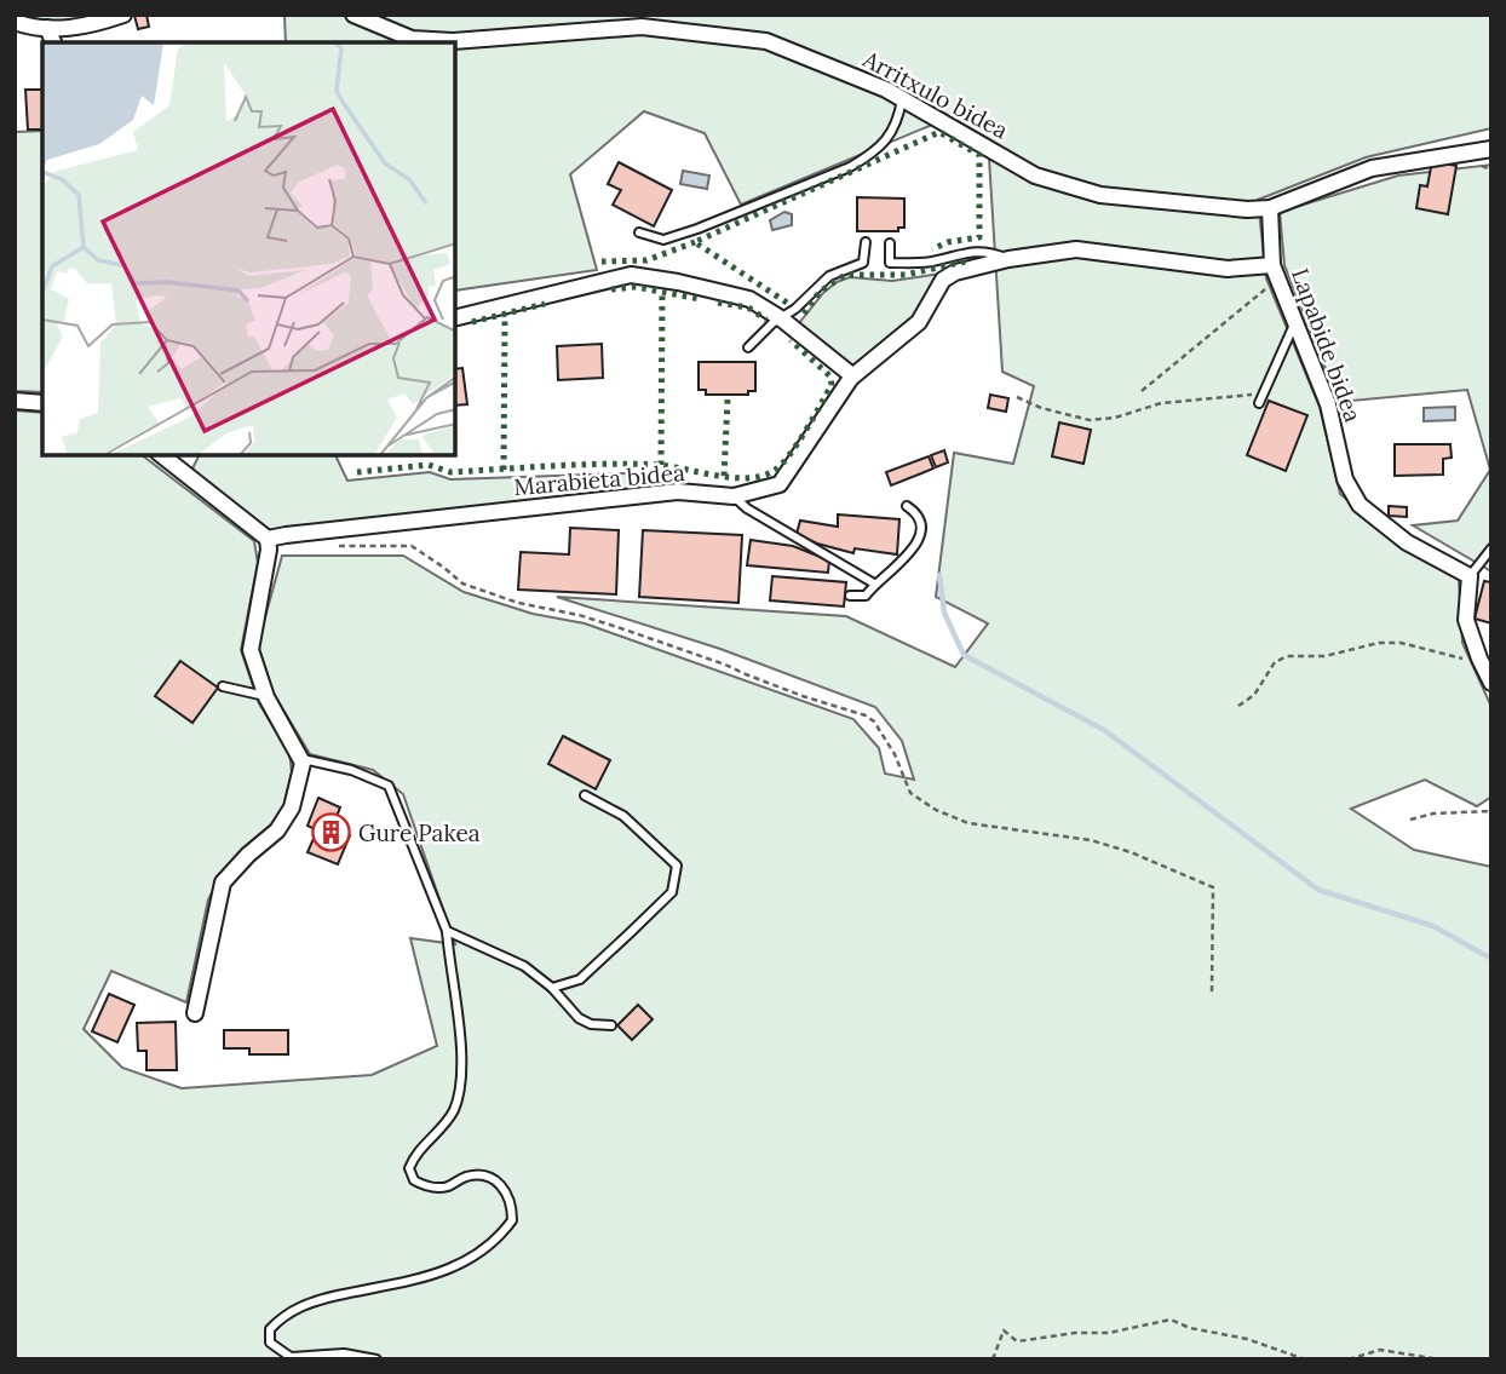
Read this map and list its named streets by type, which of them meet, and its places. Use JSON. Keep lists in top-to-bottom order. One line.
{"streets":{"street":["Arritxulo bidea","Lapabide bidea","Marabieta bidea"]},"crossings":[["Arritxulo bidea","Lapabide bidea"],["Lapabide bidea","Marabieta bidea"]],"places":{"building":["Gure Pakea"]}}
